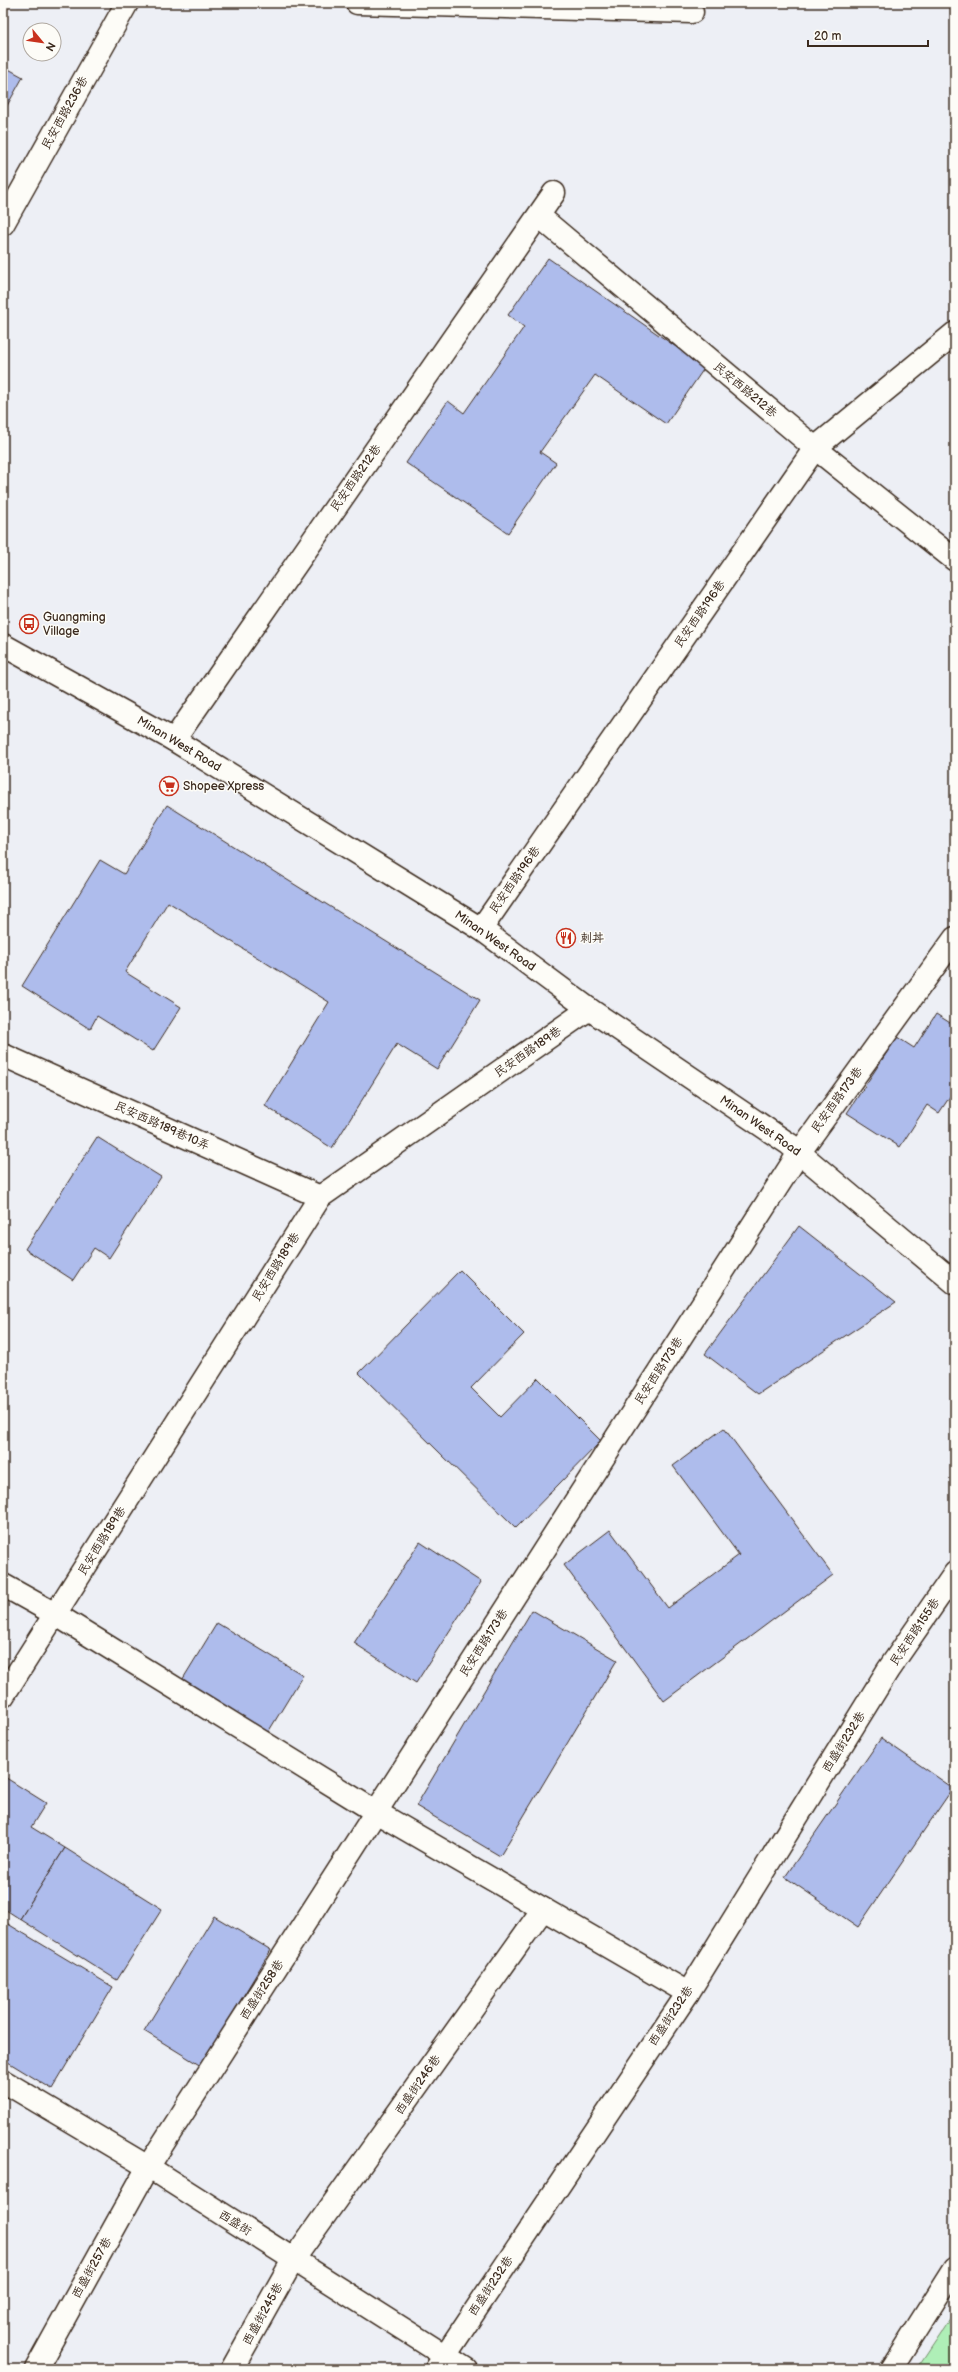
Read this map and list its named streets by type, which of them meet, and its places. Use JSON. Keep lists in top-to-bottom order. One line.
{"streets":{"street":["民安西路236巷","民安西路212巷","民安西路196巷","Minan West Road","民安西路189巷","民安西路173巷","民安西路189巷10弄","民安西路155巷","西盛街232巷","西盛街258巷","西盛街246巷","西盛街","西盛街257巷","西盛街245巷"]},"crossings":[["民安西路212巷","民安西路196巷"],["民安西路212巷","Minan West Road"],["民安西路196巷","Minan West Road"],["Minan West Road","民安西路189巷"],["Minan West Road","民安西路173巷"],["民安西路189巷","民安西路189巷10弄"],["民安西路173巷","西盛街258巷"],["民安西路155巷","西盛街232巷"],["西盛街232巷","西盛街"],["西盛街258巷","西盛街"],["西盛街258巷","西盛街257巷"],["西盛街246巷","西盛街"],["西盛街246巷","西盛街245巷"],["西盛街","西盛街257巷"],["西盛街","西盛街245巷"]],"places":{"bus stop":["Guangming Village"],"supermarket":["Shopee Xpress"],"restaurant":["刺丼"]},"scale_bar":"20 m","north":"bottom right"}
